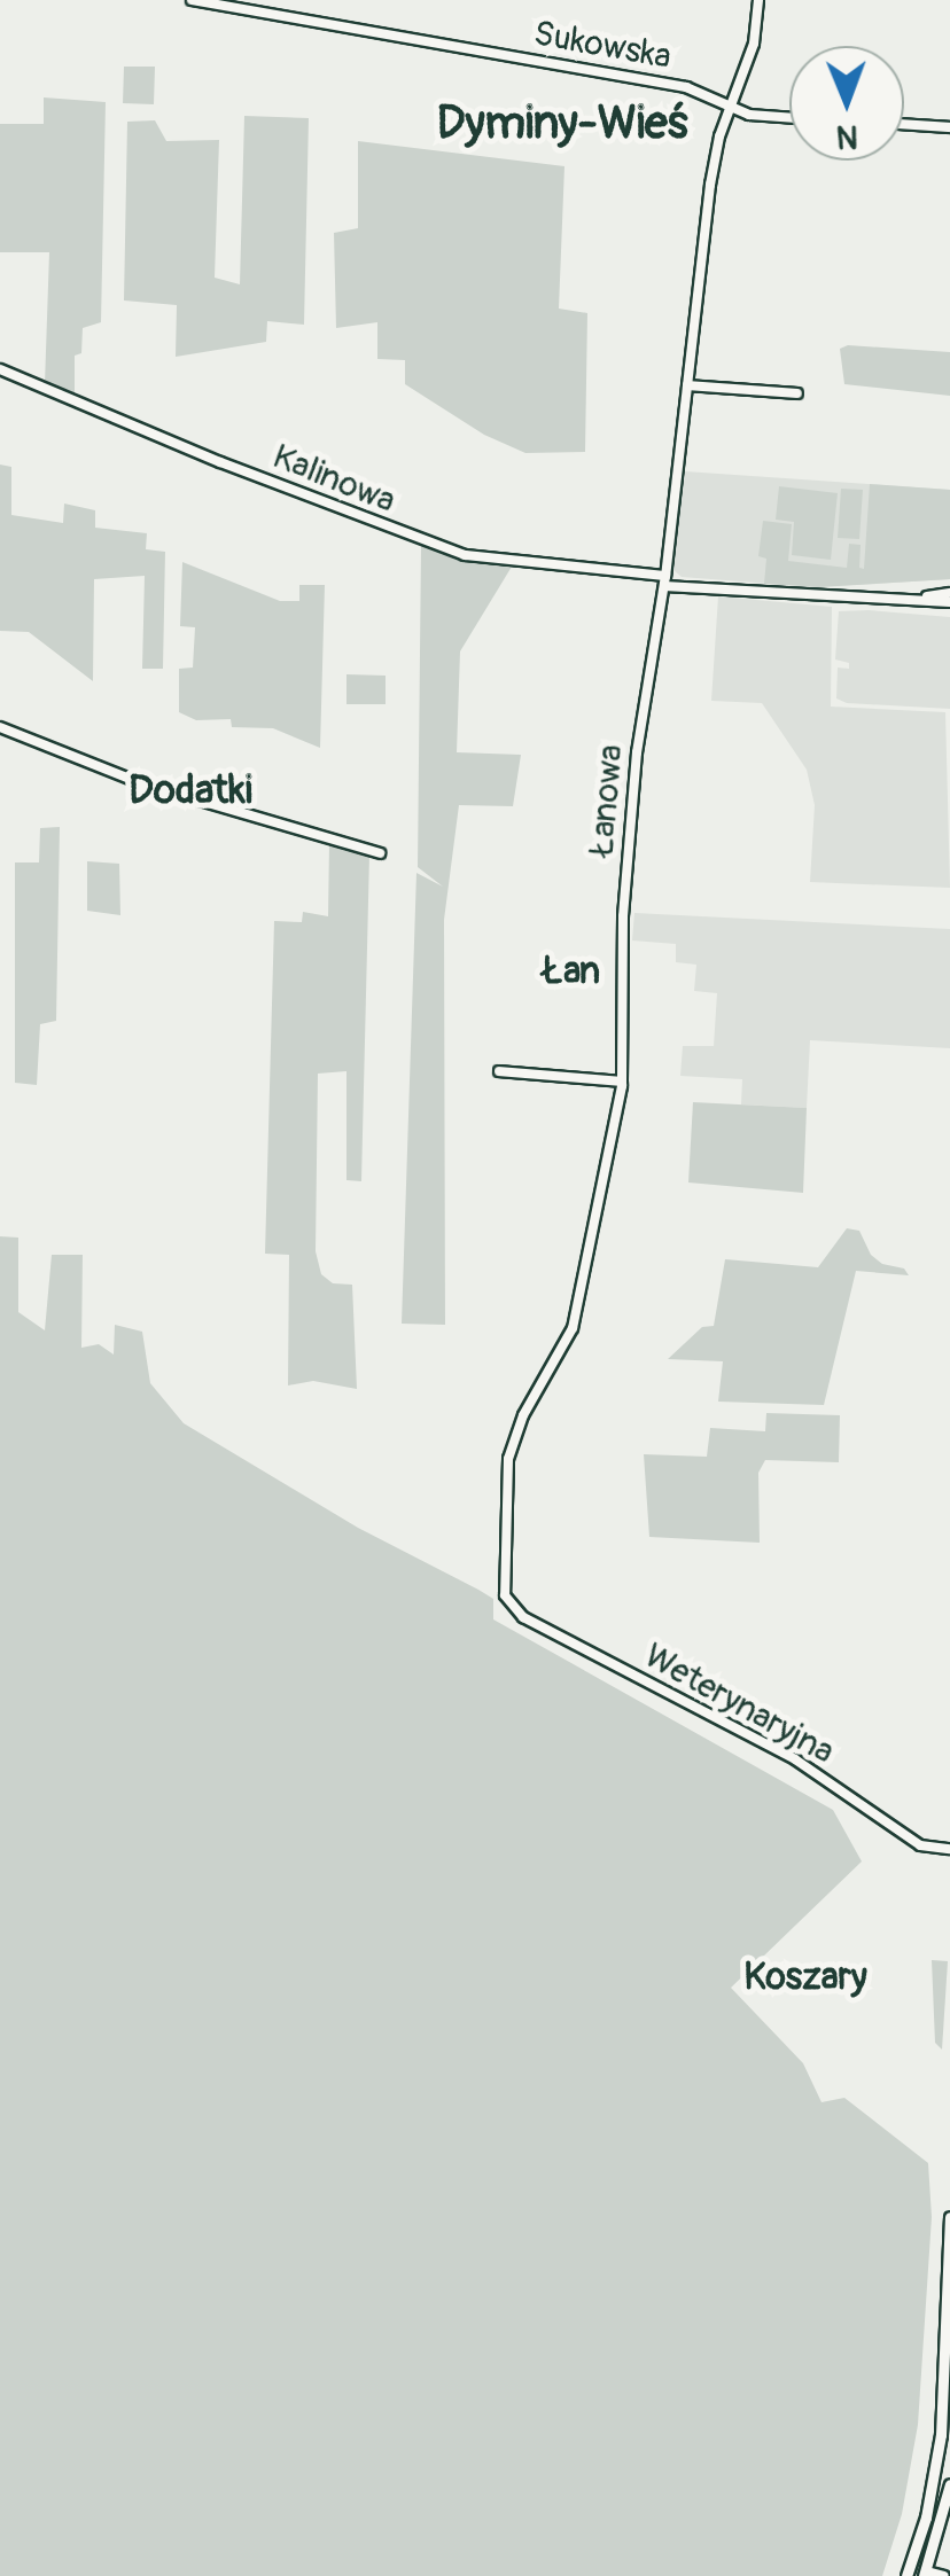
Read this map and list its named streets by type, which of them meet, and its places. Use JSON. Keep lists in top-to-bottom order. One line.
{"streets":{"street":["Sukowska","Kalinowa","Łanowa","Weterynaryjna"]},"crossings":[["Sukowska","Łanowa"],["Kalinowa","Łanowa"],["Łanowa","Weterynaryjna"]],"districts":["Dyminy-Wieś","Dodatki","Łan","Koszary"],"north":"bottom"}
